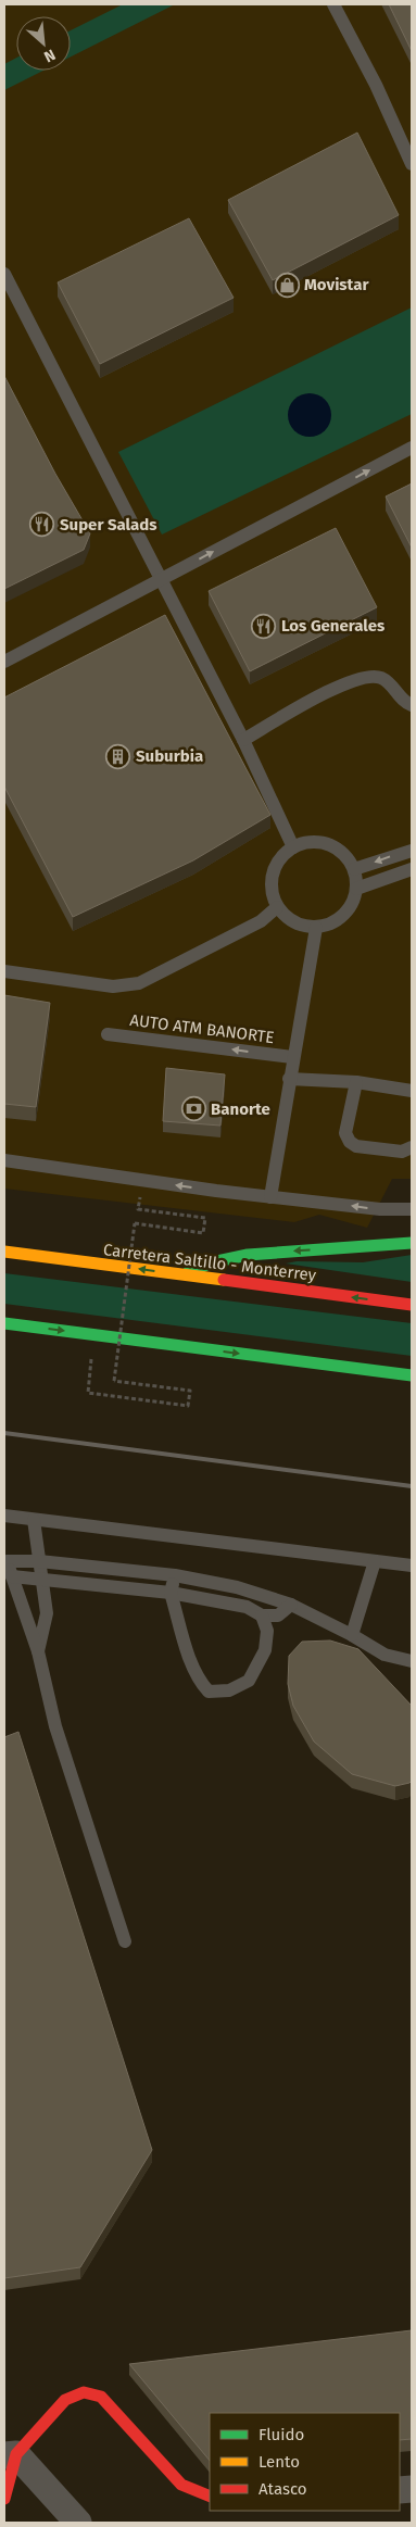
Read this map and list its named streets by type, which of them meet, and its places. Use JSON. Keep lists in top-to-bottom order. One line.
{"streets":{"main road":["Carretera Saltillo - Monterrey"],"lane":["AUTO ATM BANORTE"]},"one_way":["AUTO ATM BANORTE"],"places":{"shop":["Movistar"],"restaurant":["Super Salads","Los Generales"],"building":["Suburbia"],"bank":["Banorte"]},"legend":["Fluido","Lento","Atasco"],"north":"bottom right"}
